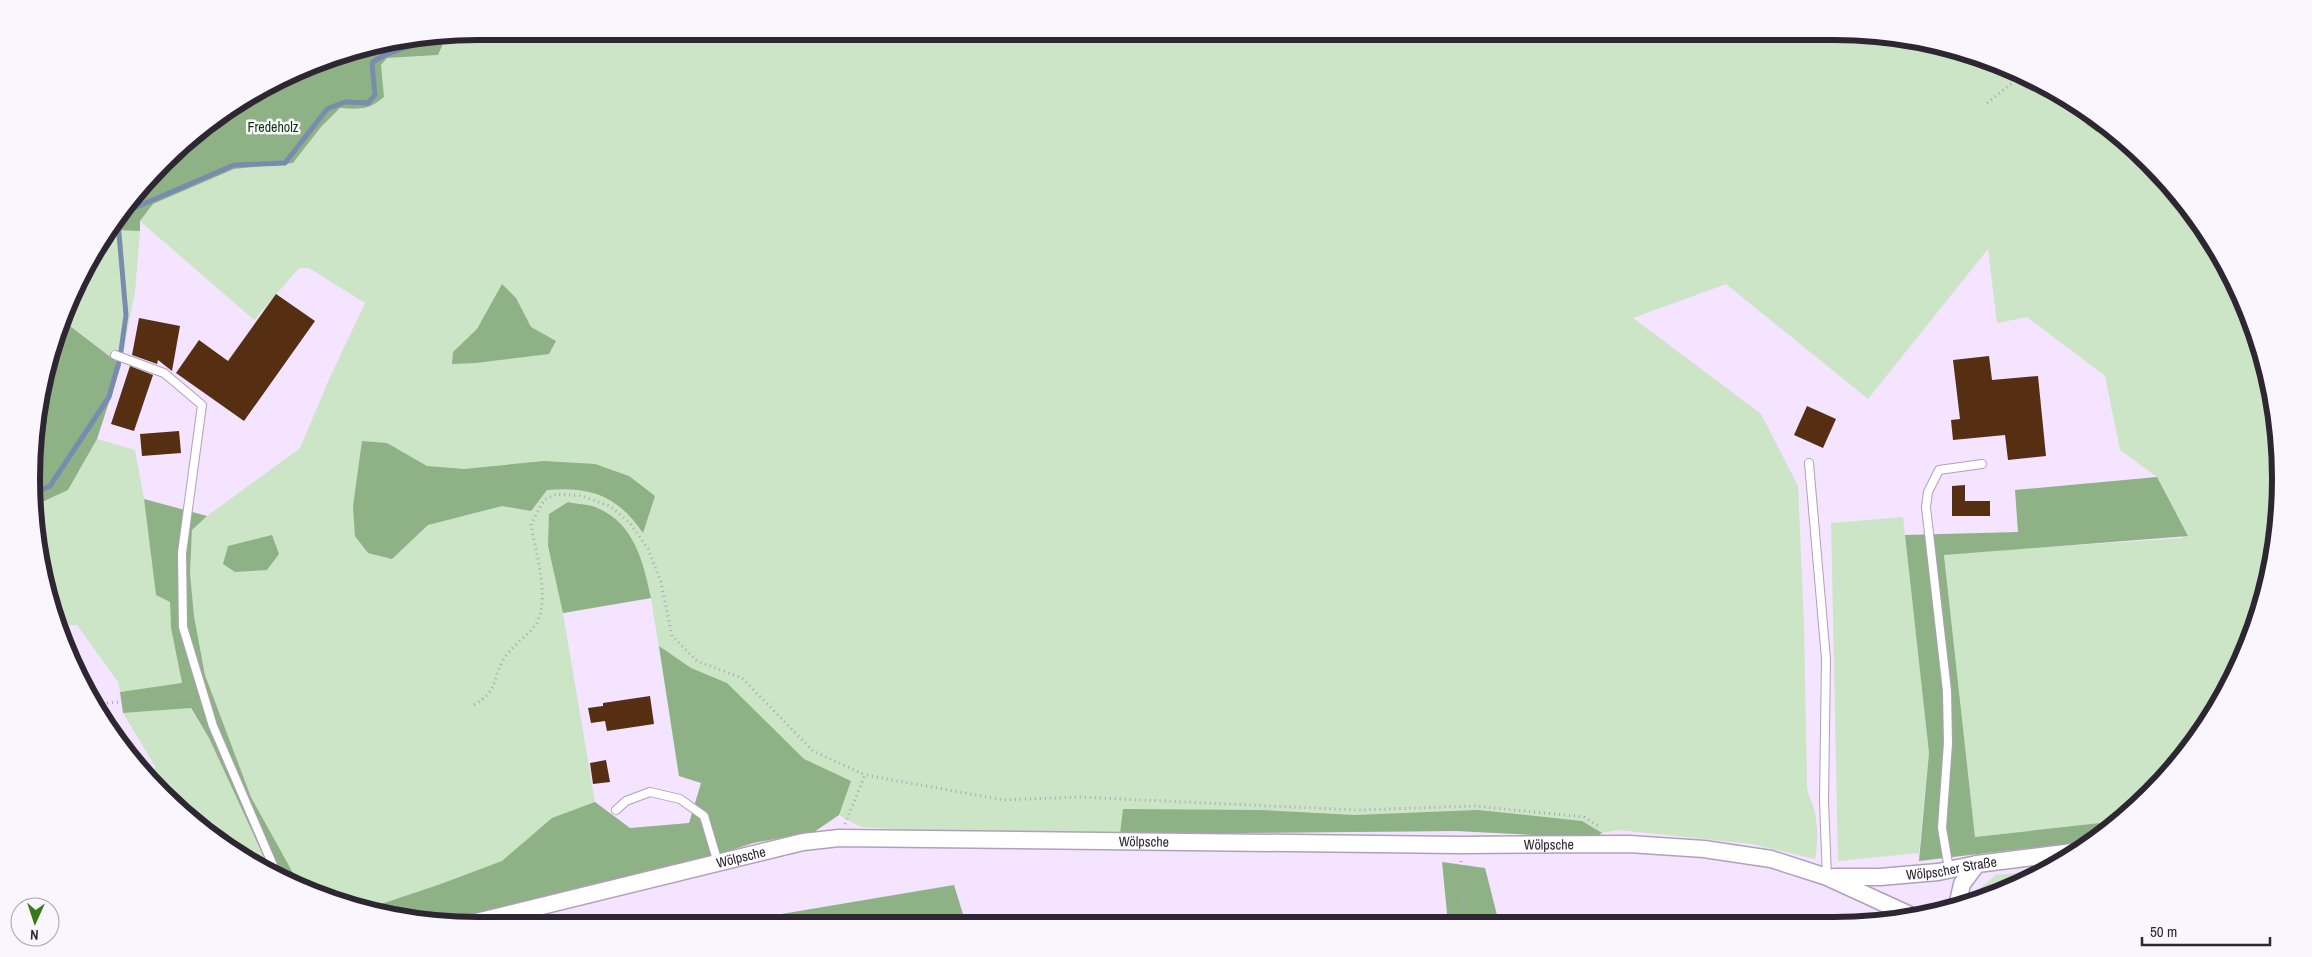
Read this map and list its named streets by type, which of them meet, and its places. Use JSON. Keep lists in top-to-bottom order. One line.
{"streets":{"street":["Wölpsche","Wölpscher Straße"]},"crossings":[["Wölpsche","Wölpscher Straße"]],"parks":["Fredeholz"],"scale_bar":"50 m","north":"bottom"}
